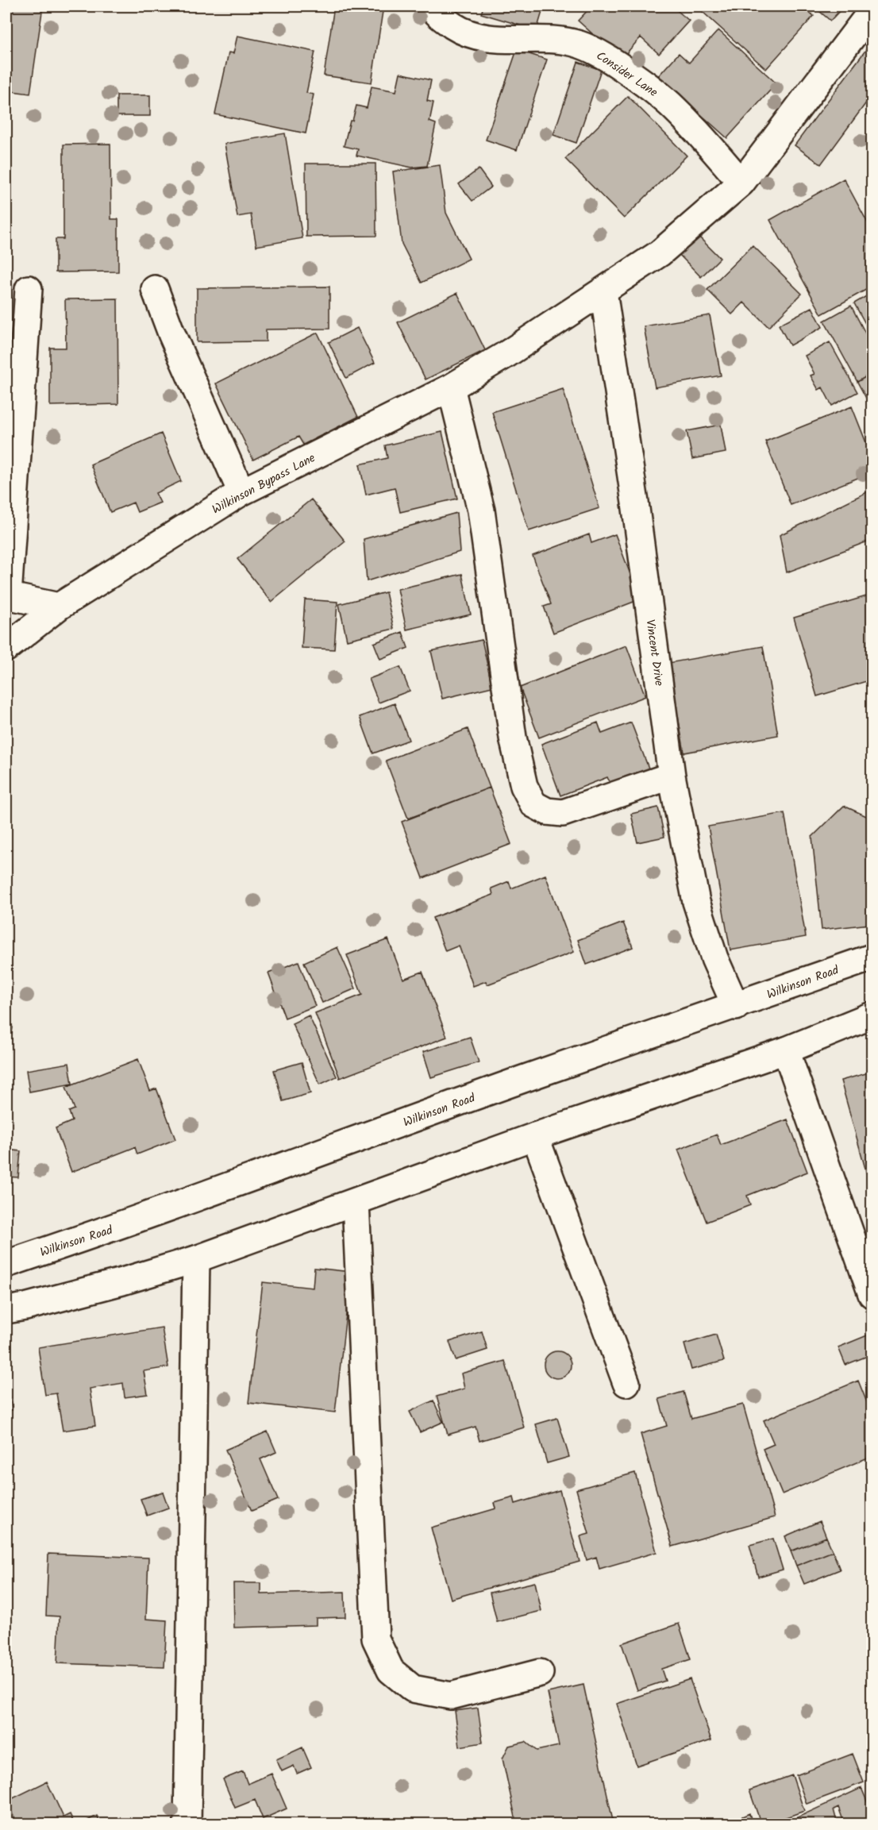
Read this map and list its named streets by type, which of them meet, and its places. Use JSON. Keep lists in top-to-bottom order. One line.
{"streets":{"street":["Consider Lane","Wilkinson Bypass Lane","Vincent Drive","Wilkinson Road"]},"crossings":[["Consider Lane","Wilkinson Bypass Lane"],["Wilkinson Bypass Lane","Vincent Drive"],["Vincent Drive","Wilkinson Road"]]}
